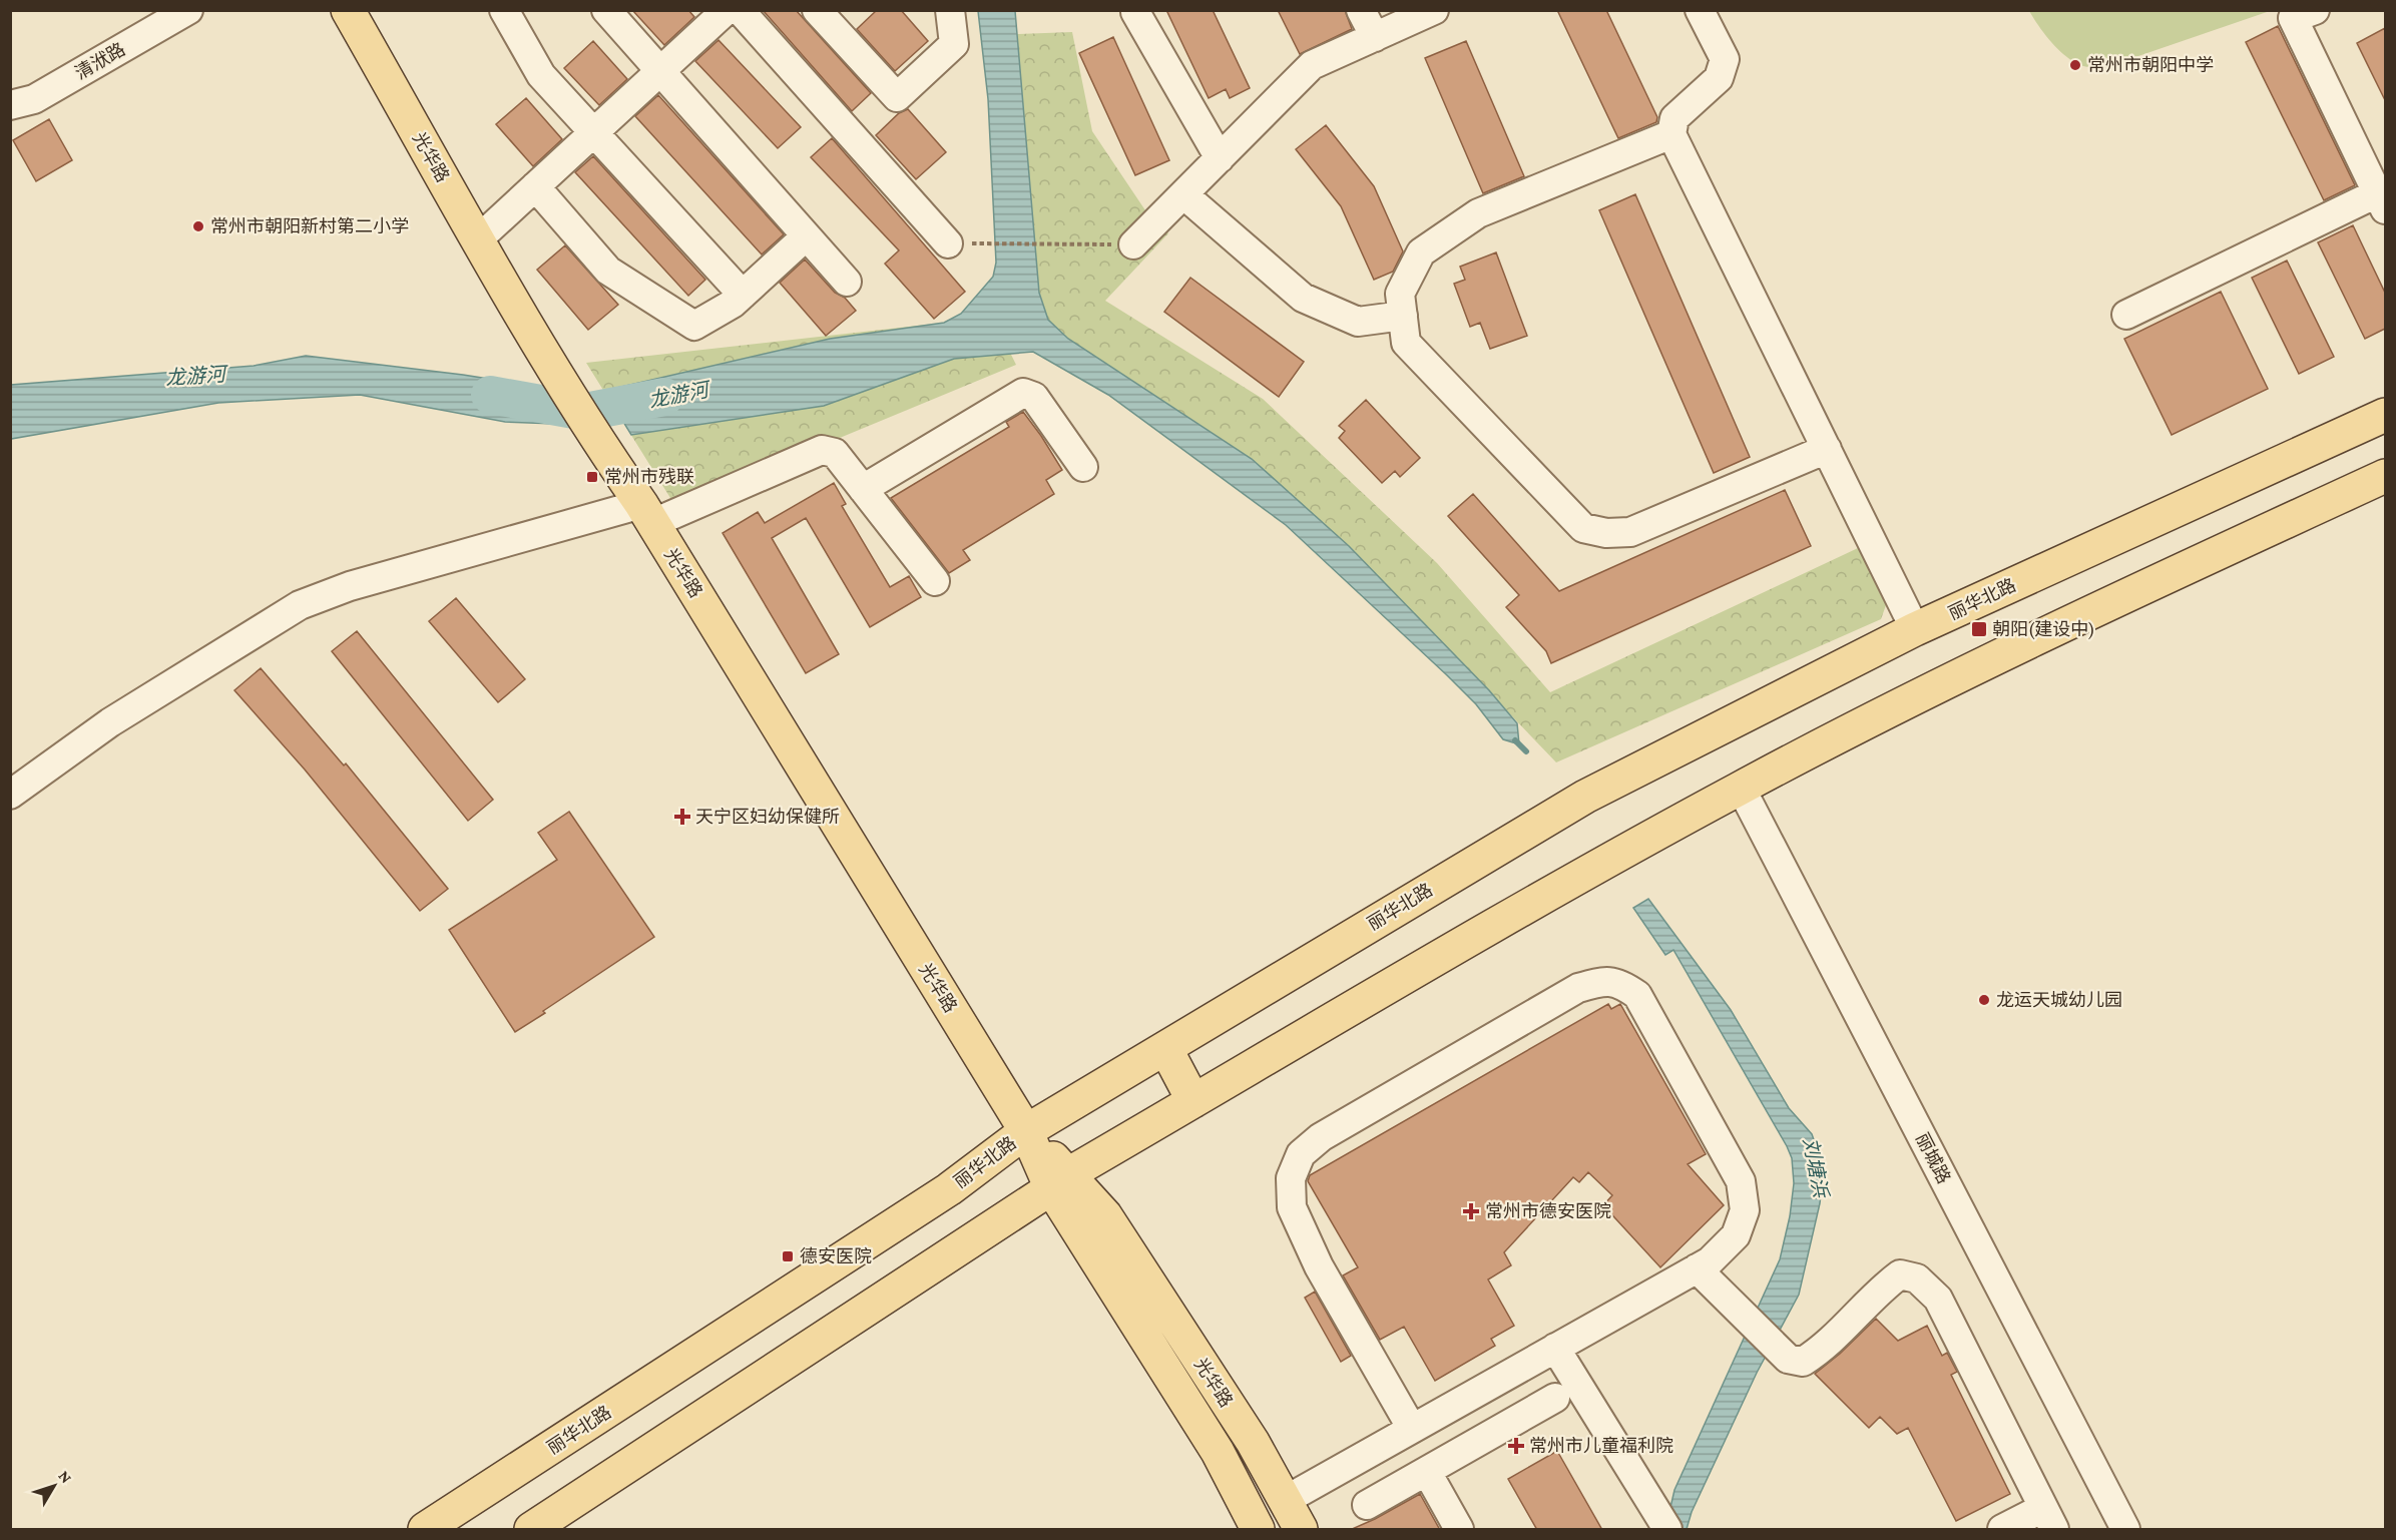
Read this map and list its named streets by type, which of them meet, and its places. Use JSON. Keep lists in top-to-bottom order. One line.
{"streets":{"main road":["光华路","丽华北路"],"street":["清洑路","丽城路"]},"crossings":[["光华路","丽华北路"]],"water":["龙游河","刘塘浜"],"places":{"other":["常州市朝阳中学","常州市朝阳新村第二小学","龙运天城幼儿园"],"transit":["常州市残联","朝阳(建设中)","德安医院"],"health":["天宁区妇幼保健所","常州市德安医院","常州市儿童福利院"]},"north":"top right"}
